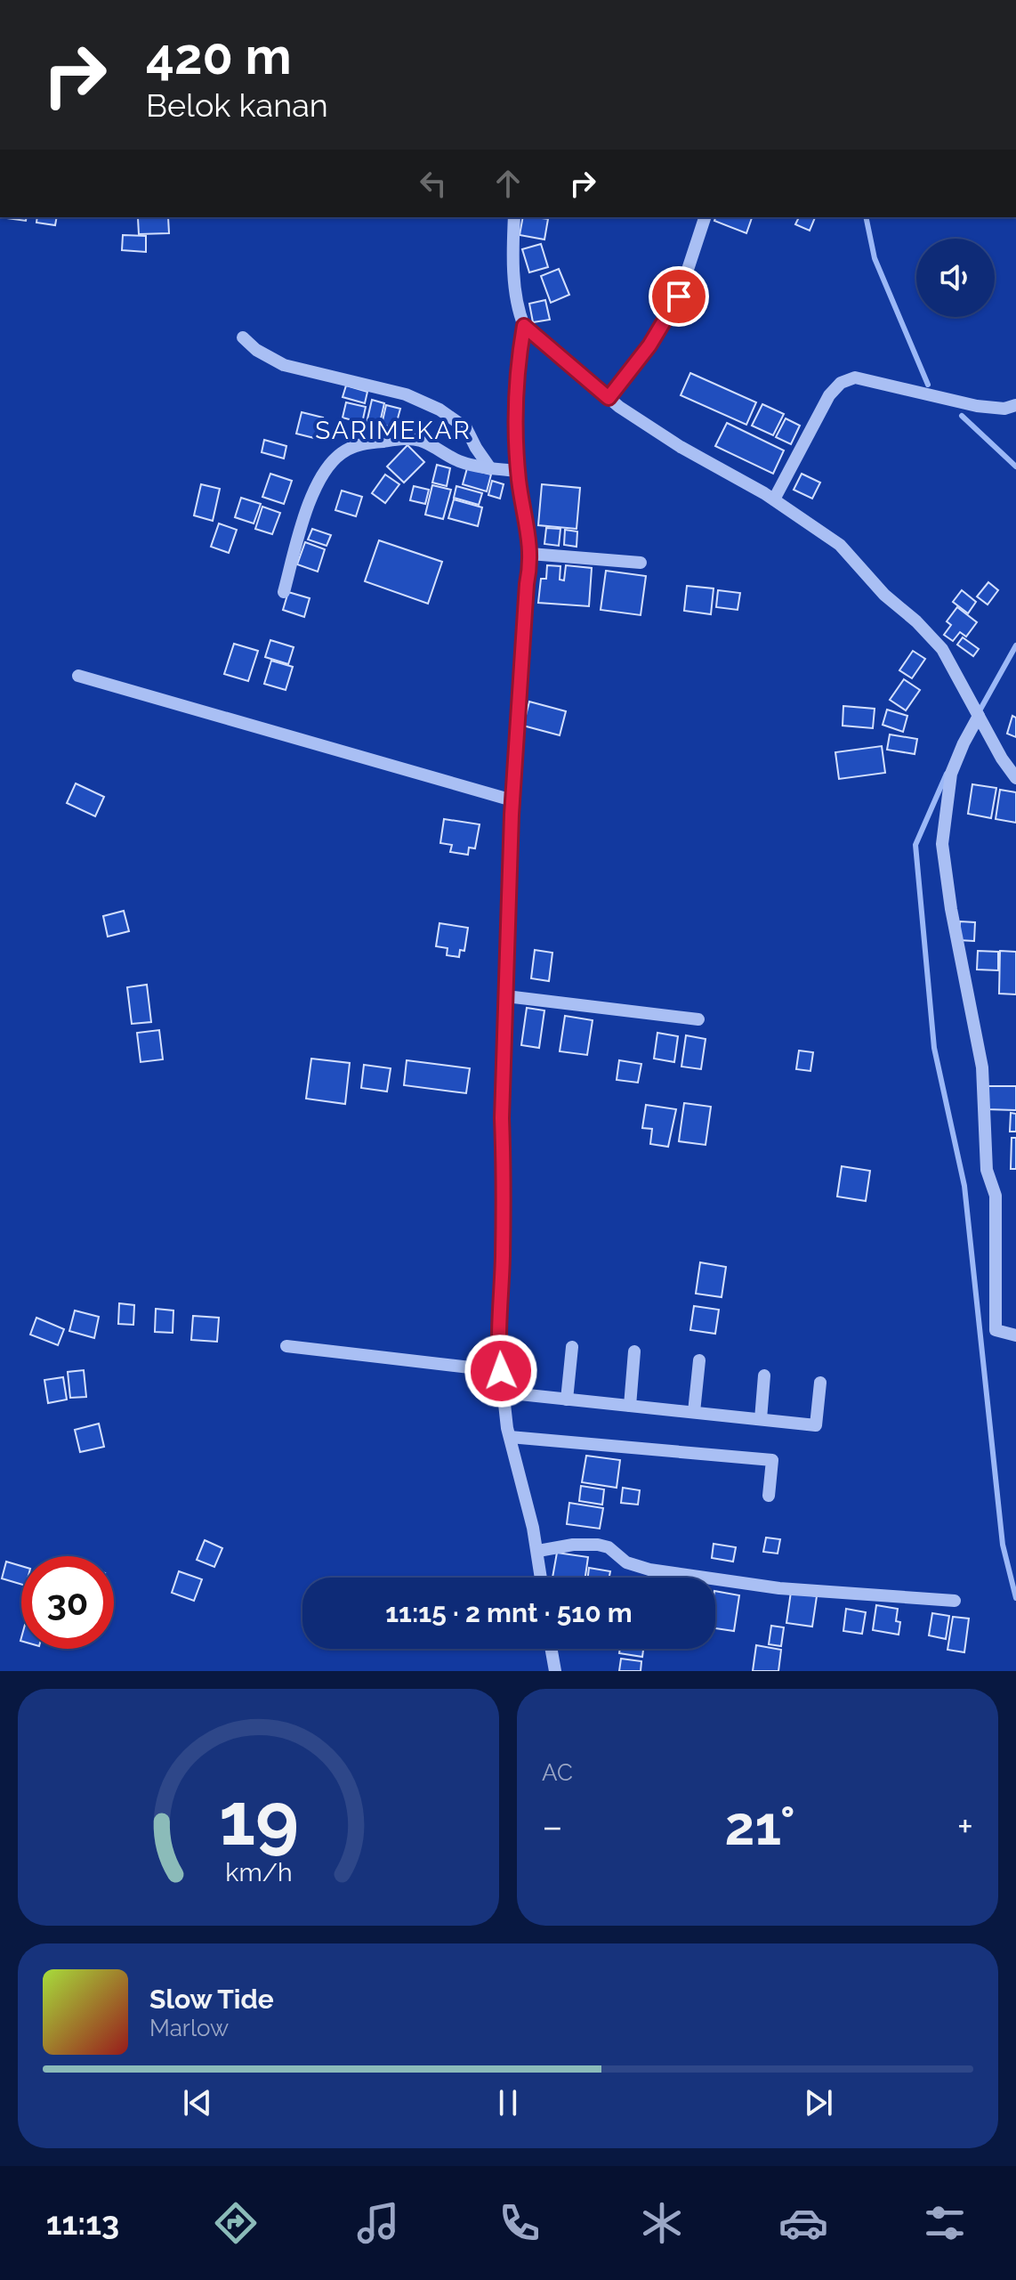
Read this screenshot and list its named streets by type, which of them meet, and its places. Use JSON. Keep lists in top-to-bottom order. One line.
{"districts":["SARIMEKAR"],"page":{"turn":["420 m","Belok kanan"],"limit":"30","trip":"11:15 · 2 mnt · 510 m","tile":"AC","heat":["−","21°","+"],"song":["Slow Tide","Marlow"],"tabs":"11:13","gauge":["19","km/h"]}}
